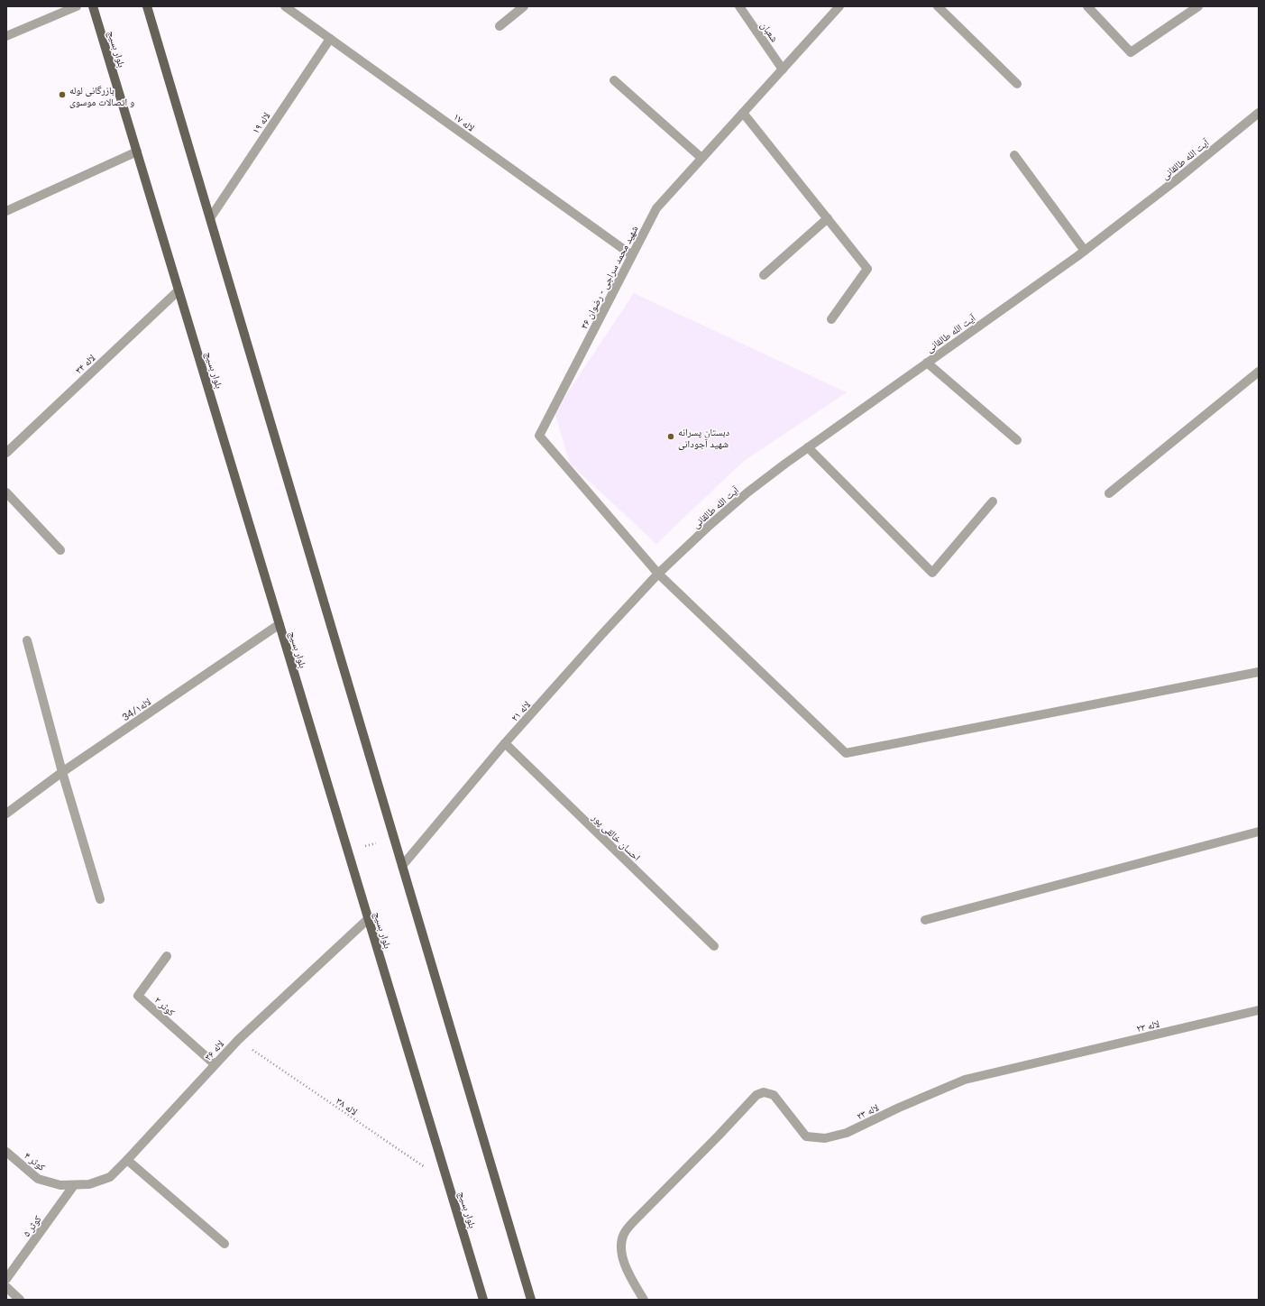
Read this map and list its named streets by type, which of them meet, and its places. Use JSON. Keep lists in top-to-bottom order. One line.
{"streets":{"main road":["بلوار بسیج"],"street":["شعبان","لاله ۱۷","لاله ۱۹","آیت الله طالقانی","شهید محمد سراجی - رضوان ۳۶","لاله ۳۴","لاله34/۱","لاله ۲۱","احسان خالقی پور","کوثر ۲","لاله ۲۳","لاله ۳۶","کوثر ۴","کوثر ۵"],"path":["لاله ۳۸"]},"crossings":[["شعبان","شهید محمد سراجی - رضوان ۳۶"],["بلوار بسیج","لاله ۳۴"],["بلوار بسیج","لاله34/۱"],["بلوار بسیج","لاله ۳۶"],["بلوار بسیج","لاله ۳۸"],["لاله ۱۷","لاله ۱۹"],["لاله ۱۷","شهید محمد سراجی - رضوان ۳۶"],["آیت الله طالقانی","شهید محمد سراجی - رضوان ۳۶"],["آیت الله طالقانی","لاله ۲۱"],["شهید محمد سراجی - رضوان ۳۶","لاله ۲۱"],["لاله ۲۱","احسان خالقی پور"],["کوثر ۲","لاله ۳۶"],["لاله ۳۶","لاله ۳۸"],["لاله ۳۶","کوثر ۴"],["لاله ۳۶","کوثر ۵"],["کوثر ۴","کوثر ۵"]],"places":["بازرگانی لوله و اتصالات موسوی","دبستان پسرانه شهید آجودانی"]}
